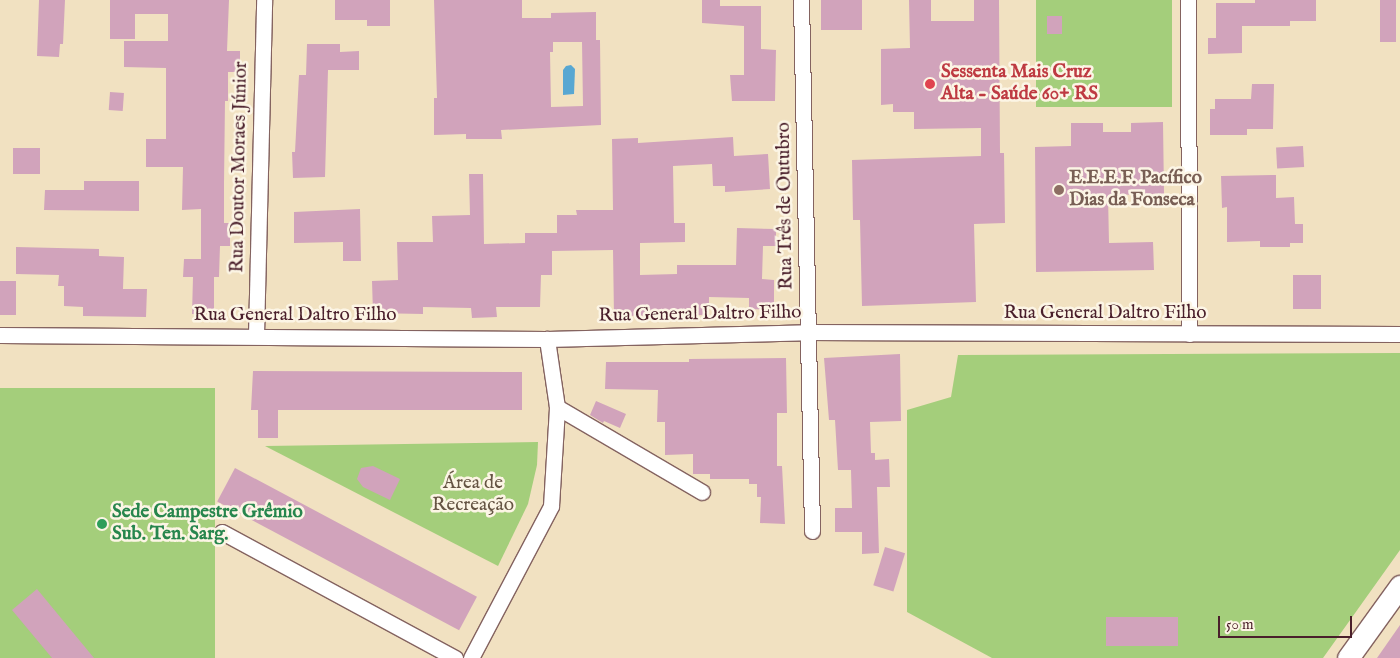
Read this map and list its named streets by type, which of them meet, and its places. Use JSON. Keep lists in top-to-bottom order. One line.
{"streets":{"street":["Rua Doutor Moraes Júnior","Rua Três de Outubro","Rua General Daltro Filho"]},"crossings":[["Rua Doutor Moraes Júnior","Rua General Daltro Filho"],["Rua Três de Outubro","Rua General Daltro Filho"]],"parks":["Área de Recreação"],"places":["Sessenta Mais Cruz Alta - Saúde 60+ RS","E.E.E.F. Pacífico Dias da Fonseca","Sede Campestre Grêmio Sub. Ten. Sarg."],"scale_bar":"50 m"}
